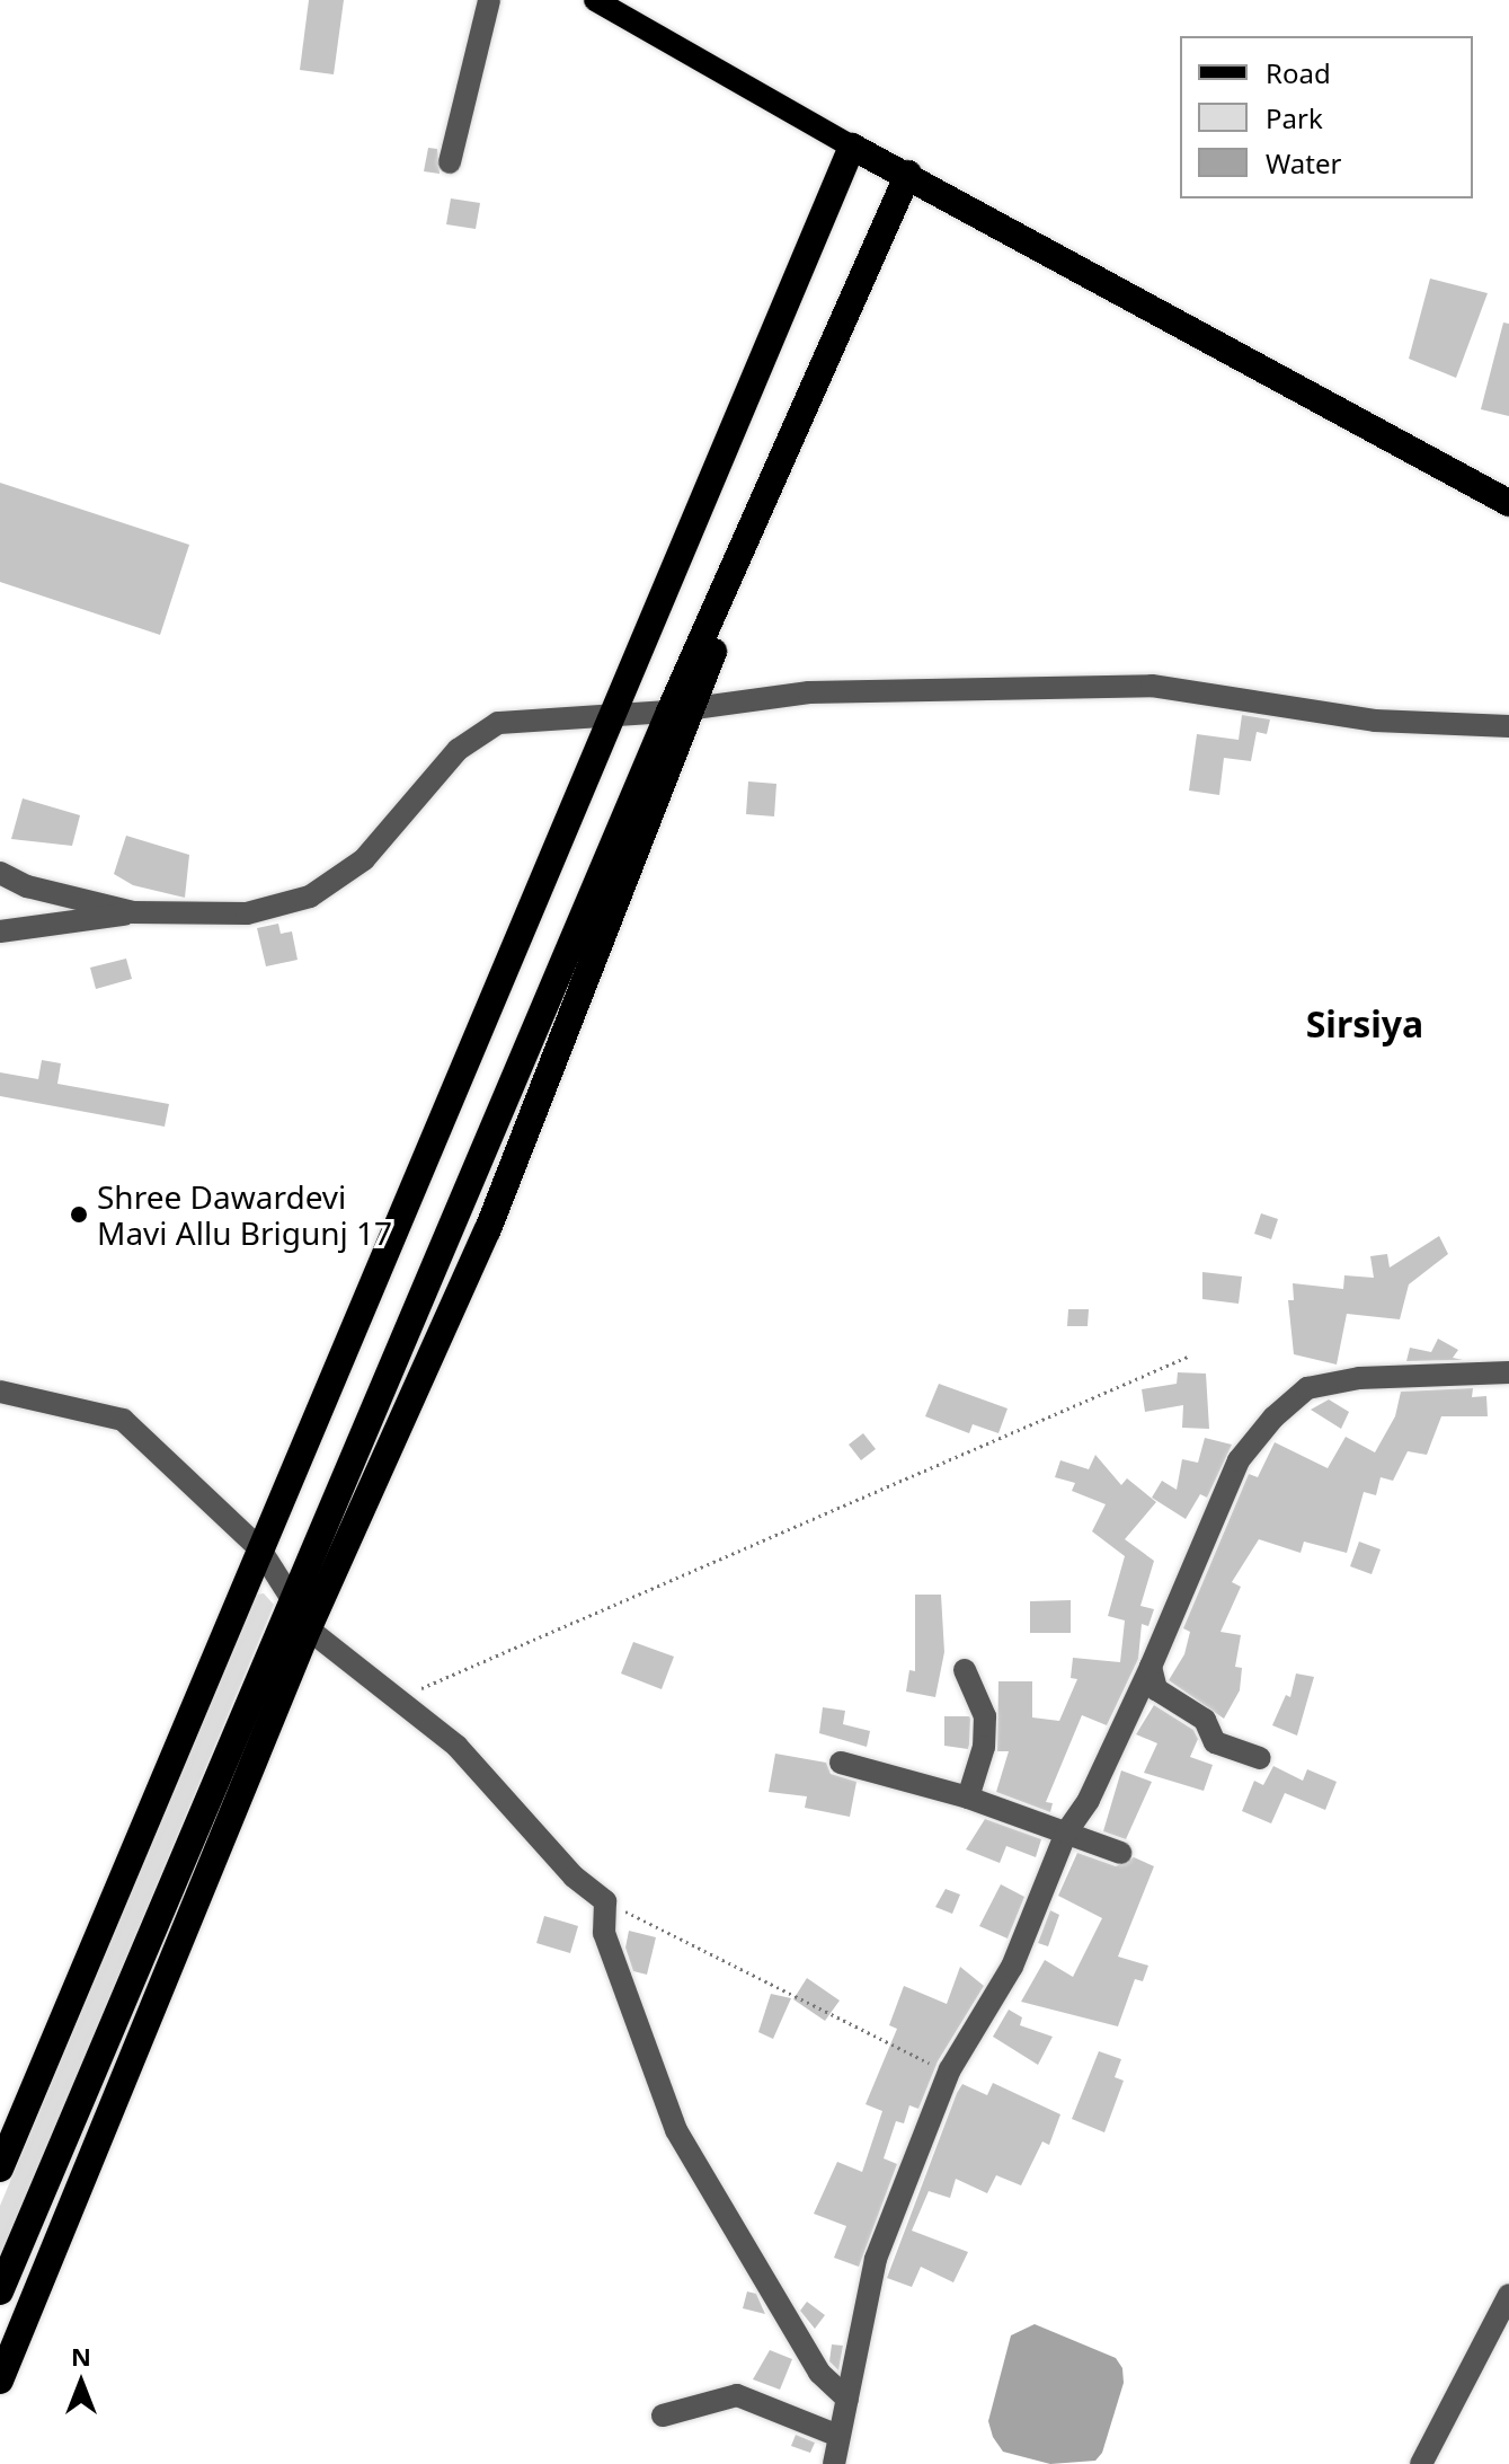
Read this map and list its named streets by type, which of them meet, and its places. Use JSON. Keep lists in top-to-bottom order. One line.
{"districts":["Sirsiya"],"places":["Shree Dawardevi Mavi Allu Brigunj 17"],"legend":["Road","Park","Water"],"north":"top"}
